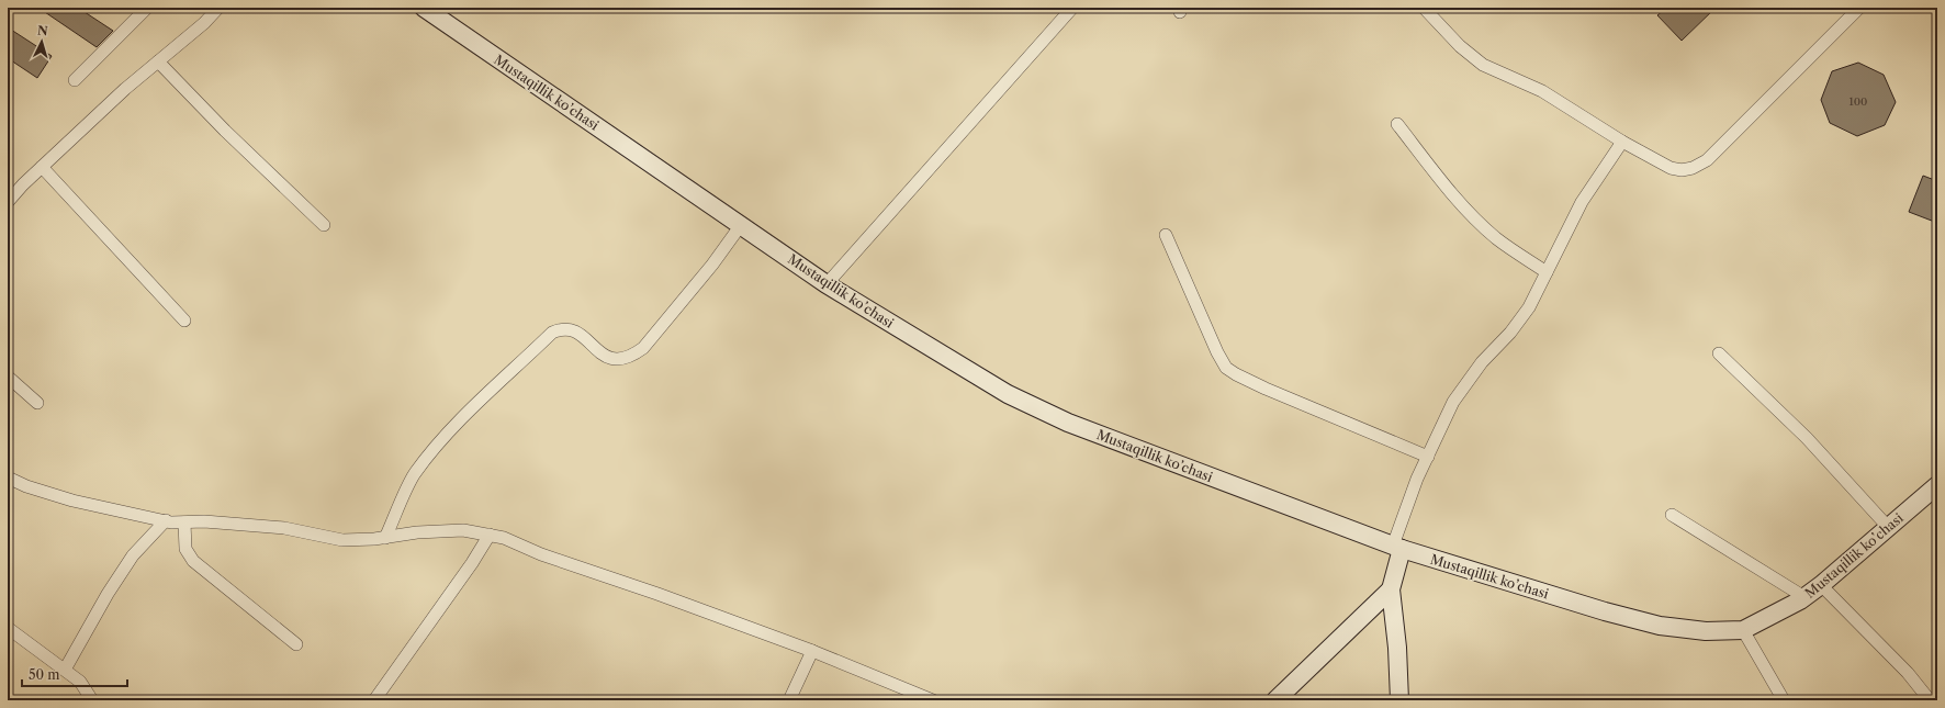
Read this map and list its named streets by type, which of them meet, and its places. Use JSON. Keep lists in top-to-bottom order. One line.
{"streets":{"main road":["Mustaqillik ko’chasi"]},"house_numbers":["100"],"scale_bar":"50 m","north":"top"}
